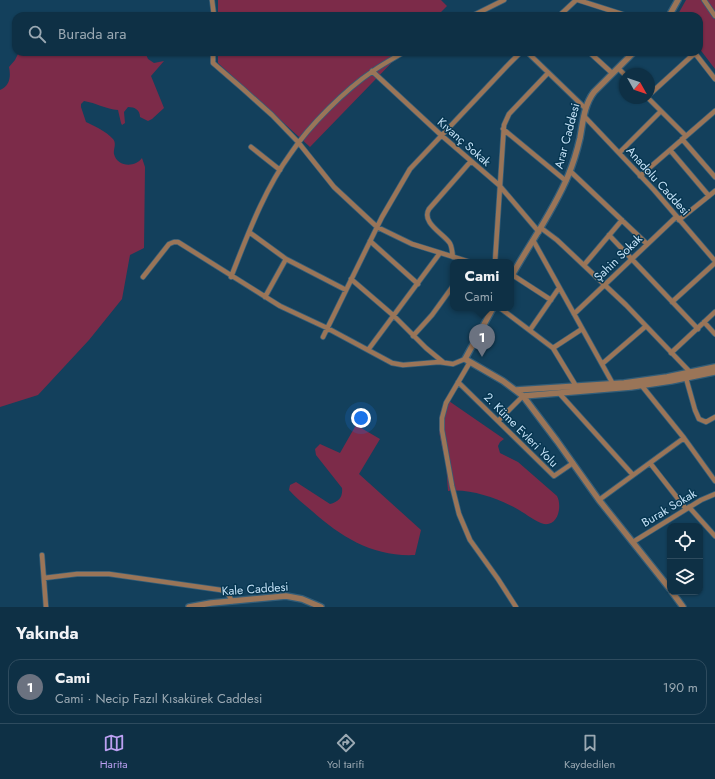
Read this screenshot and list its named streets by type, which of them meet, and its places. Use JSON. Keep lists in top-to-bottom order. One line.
{"streets":{"street":["Arar Caddesi","Kıvanç Sokak","Anadolu Caddesi","Şahin Sokak","2. Küme Evleri Yolu","Burak Sokak","Kale Caddesi"]},"crossings":[["Arar Caddesi","Kıvanç Sokak"],["Arar Caddesi","Anadolu Caddesi"],["Kıvanç Sokak","Şahin Sokak"],["Anadolu Caddesi","Şahin Sokak"]],"north":"bottom right","page":{"search":"Burada ara","popup":["Cami","Cami"],"pins":"1","heading":"Yakında","list":[{"mark":"1","name":"Cami","note":"Cami · Necip Fazıl Kısakürek Caddesi","value":"190 m"}],"nav":["Harita","Yol tarifi","Kaydedilen"]}}
